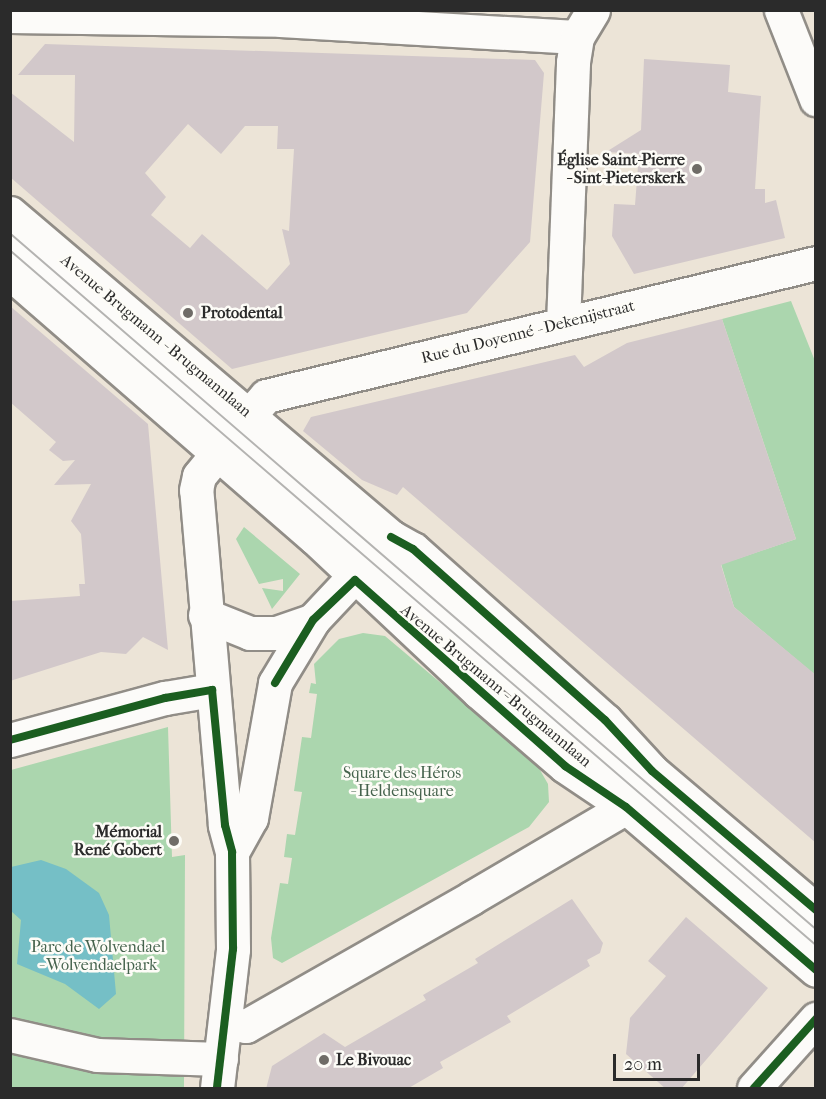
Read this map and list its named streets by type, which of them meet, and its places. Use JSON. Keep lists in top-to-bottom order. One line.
{"streets":{"main road":["Rue du Doyenné - Dekenijstraat","Avenue Brugmann - Brugmannlaan"]},"crossings":[["Rue du Doyenné - Dekenijstraat","Avenue Brugmann - Brugmannlaan"]],"parks":["Square des Héros - Heldensquare","Parc de Wolvendael - Wolvendaelpark"],"places":["Église Saint-Pierre - Sint-Pieterskerk","Protodental","Mémorial René Gobert","Le Bivouac"],"scale_bar":"20 m"}
